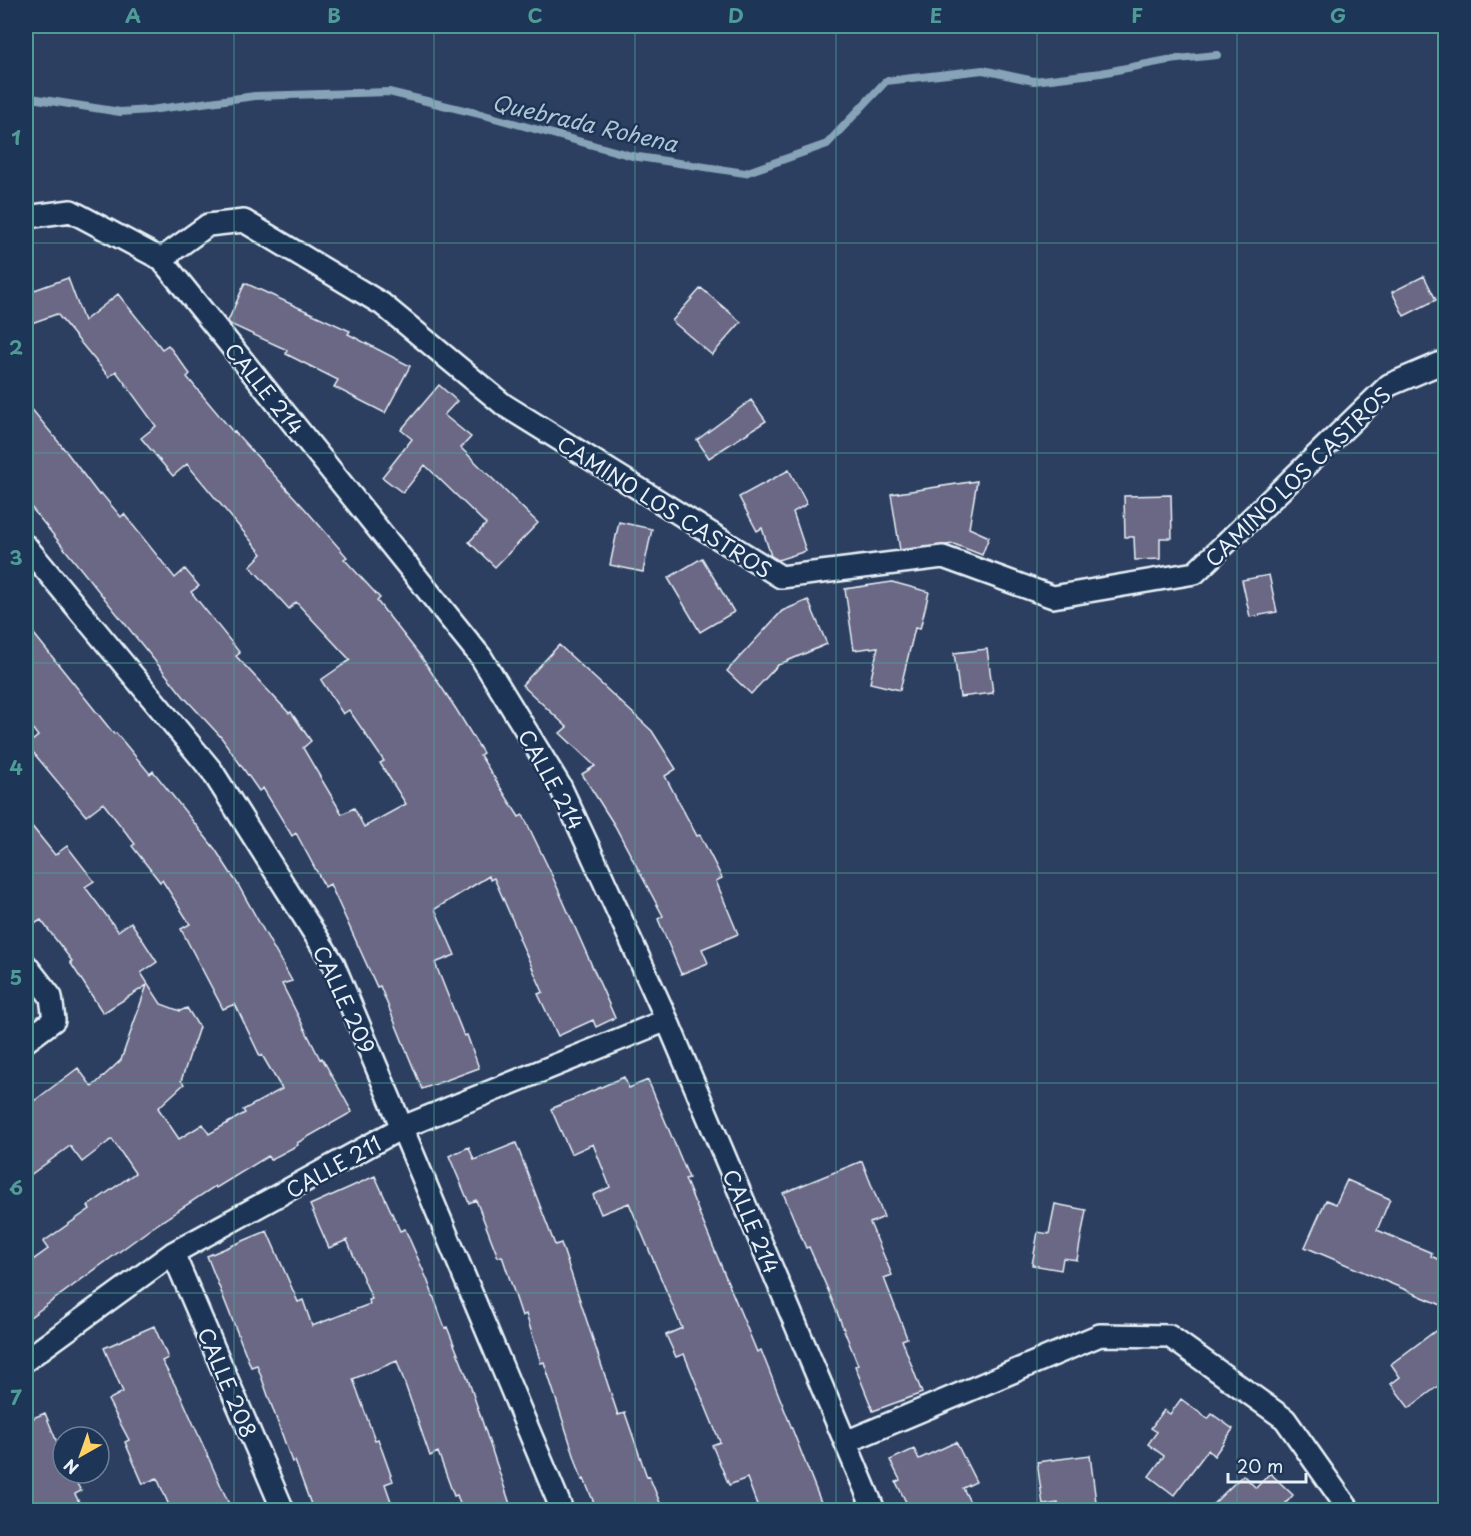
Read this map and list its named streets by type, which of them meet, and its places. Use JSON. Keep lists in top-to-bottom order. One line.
{"streets":{"street":["CALLE 214","CAMINO LOS CASTROS","CALLE 209","CALLE 211","CALLE 208"]},"crossings":[["CALLE 214","CAMINO LOS CASTROS"],["CALLE 214","CALLE 211"],["CALLE 209","CALLE 211"],["CALLE 211","CALLE 208"]],"water":["Quebrada Rohena"],"scale_bar":"20 m","north":"bottom left","grid":{"columns":["A","B","C","D","E","F","G"],"rows":["1","2","3","4","5","6","7"]}}
